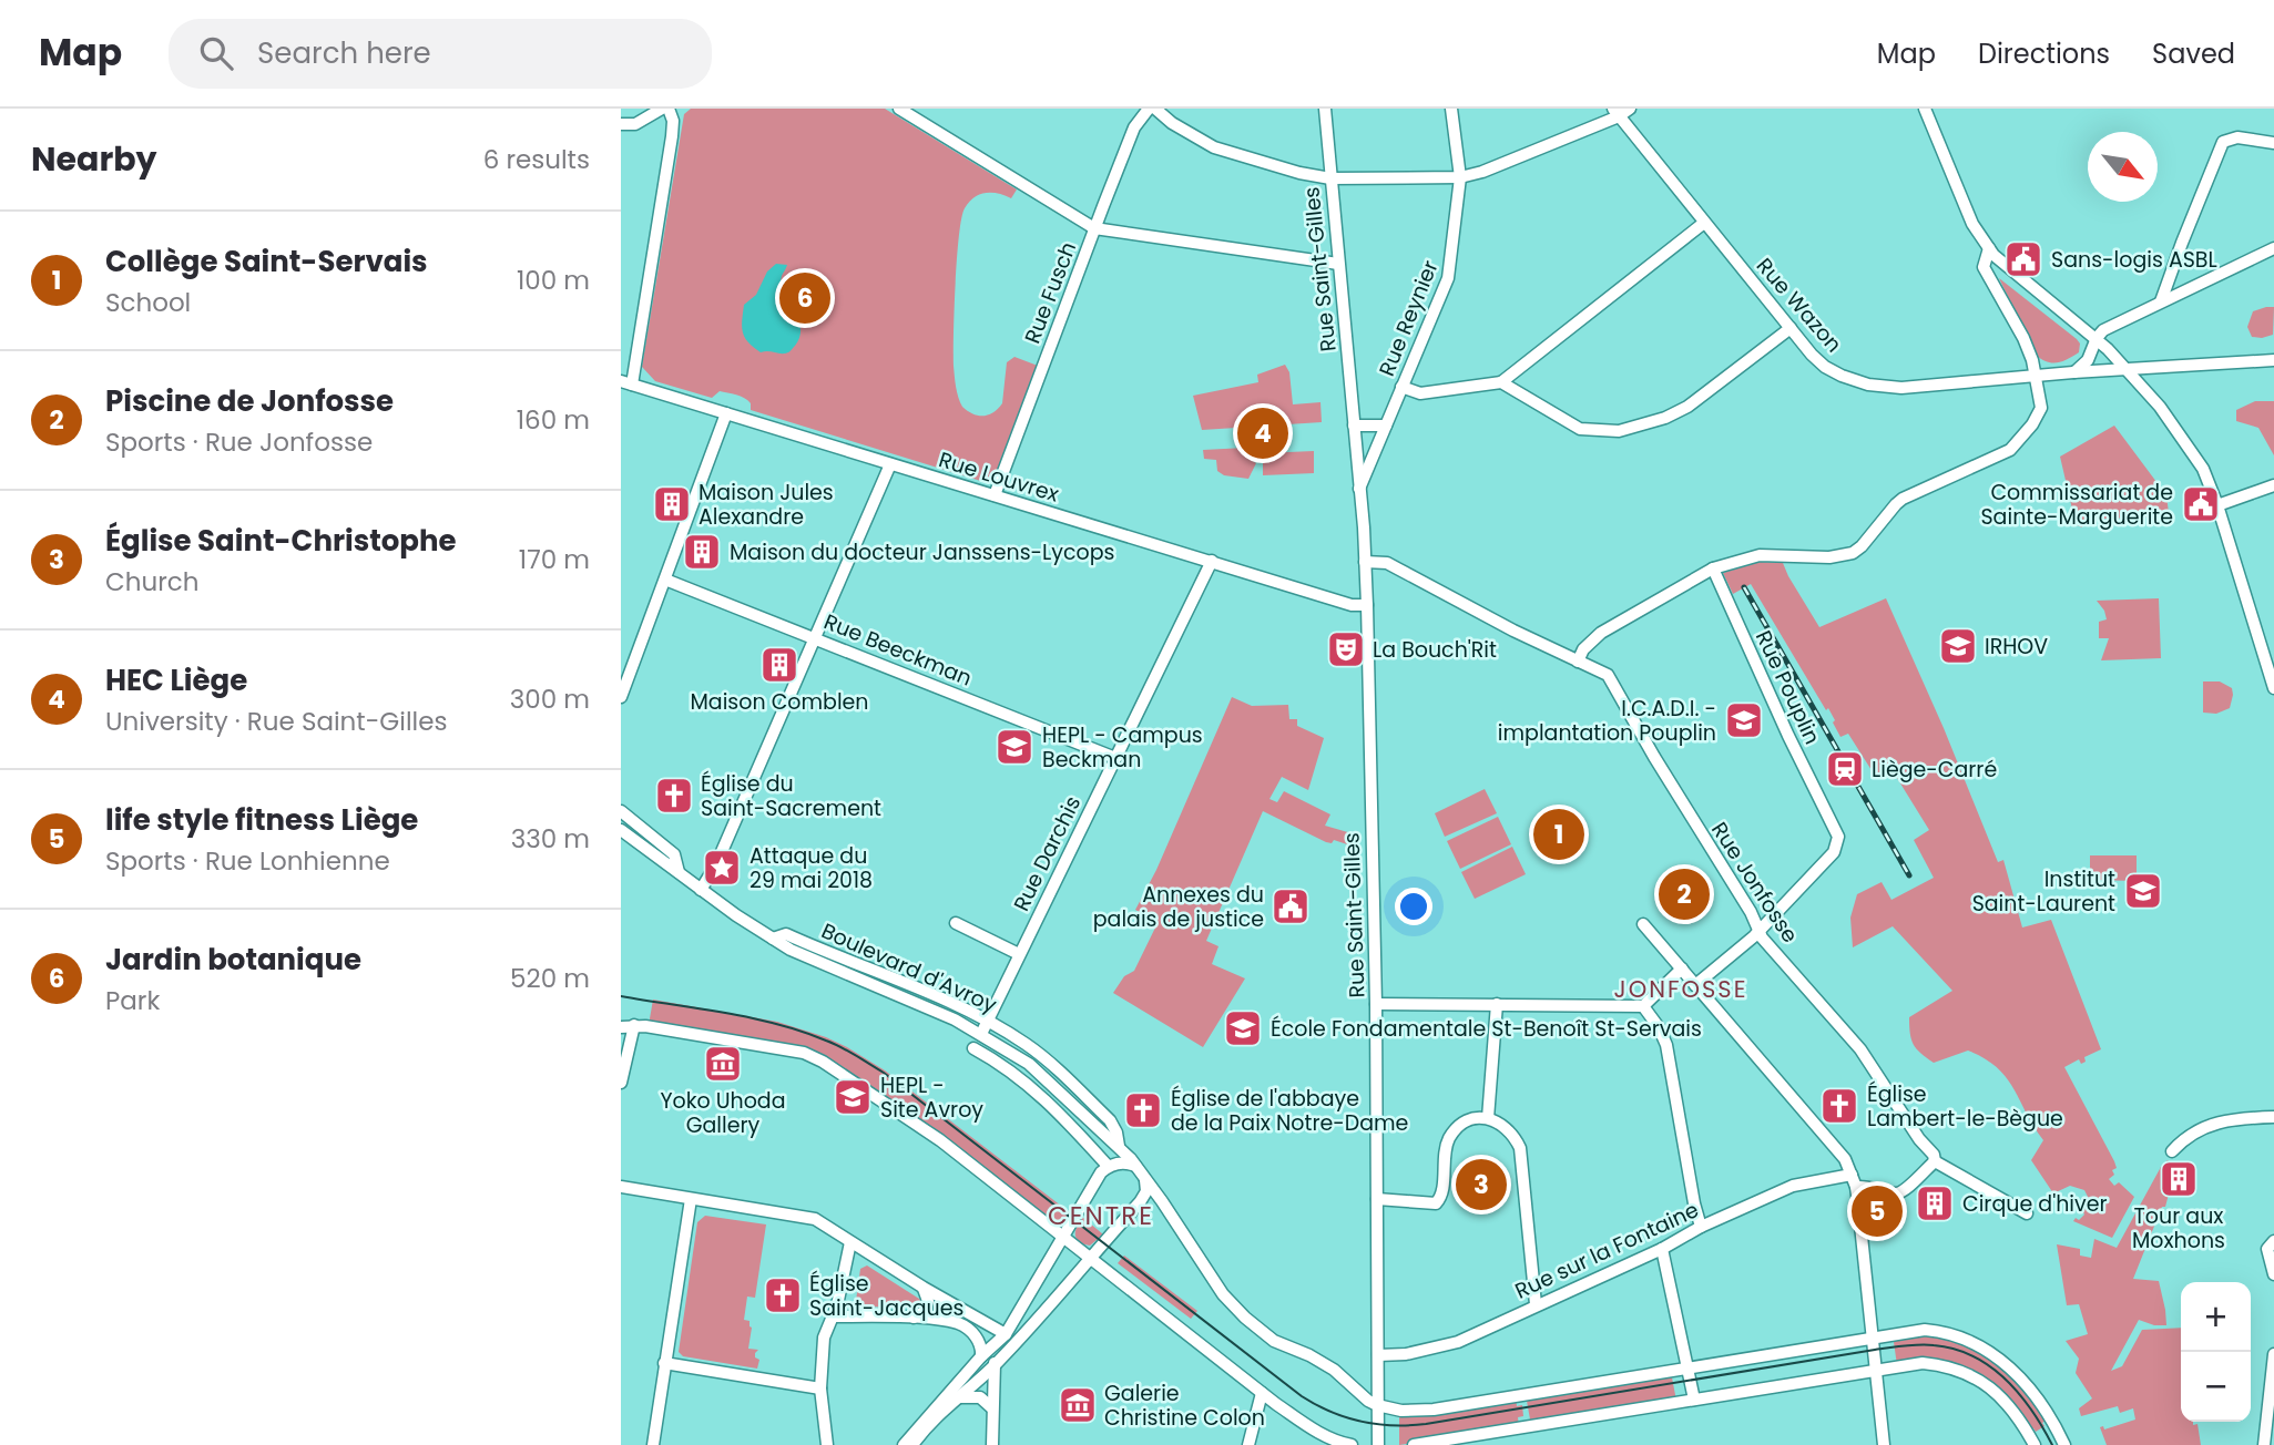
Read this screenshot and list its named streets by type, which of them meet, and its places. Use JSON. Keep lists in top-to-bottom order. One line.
{"streets":{"street":["Rue Saint-Gilles","Rue Fusch","Rue Wazon","Rue Reynier","Rue Louvrex","Rue Beeckman","Rue Pouplin","Rue Darchis","Rue Jonfosse","Boulevard d'Avroy","Rue sur la Fontaine"]},"crossings":[["Rue Saint-Gilles","Rue Reynier"],["Rue Saint-Gilles","Rue Louvrex"],["Rue Saint-Gilles","Rue Jonfosse"],["Rue Saint-Gilles","Boulevard d'Avroy"],["Rue Saint-Gilles","Rue sur la Fontaine"],["Rue Fusch","Rue Louvrex"],["Rue Louvrex","Rue Darchis"],["Rue Beeckman","Rue Darchis"],["Rue Pouplin","Rue Jonfosse"],["Rue Darchis","Boulevard d'Avroy"]],"districts":["JONFOSSE","CENTRE"],"places":{"public building":["Sans-logis ASBL","Commissariat de Sainte-Marguerite","Annexes du palais de justice"],"building":["Maison Jules Alexandre","Maison du docteur Janssens-Lycops","Maison Comblen","Tour aux Moxhons","Cirque d'hiver"],"school or university":["IRHOV","I.C.A.D.I. - implantation Pouplin","HEPL - Campus Beckman","Institut Saint-Laurent","École Fondamentale St-Benoît St-Servais","HEPL - Site Avroy"],"theatre":["La Bouch'Rit"],"station":["Liège-Carré"],"church":["Église du Saint-Sacrement","Église Lambert-le-Bègue","Église de l'abbaye de la Paix Notre-Dame","Église Saint-Jacques"],"place":["Attaque du 29 mai 2018"],"museum":["Yoko Uhoda Gallery","Galerie Christine Colon"]},"north":"bottom right","page":{"header":"Map","search":"Search here","nav":["Map","Directions","Saved"],"heading":["Nearby","6 results"],"list":[{"mark":"1","name":"Collège Saint-Servais","note":"School","value":"100 m"},{"mark":"2","name":"Piscine de Jonfosse","note":"Sports · Rue Jonfosse","value":"160 m"},{"mark":"3","name":"Église Saint-Christophe","note":"Church","value":"170 m"},{"mark":"4","name":"HEC Liège","note":"University · Rue Saint-Gilles","value":"300 m"},{"mark":"5","name":"life style fitness Liège","note":"Sports · Rue Lonhienne","value":"330 m"},{"mark":"6","name":"Jardin botanique","note":"Park","value":"520 m"}],"pins":["6","4","1","2","3","5"],"map_buttons":["+","−"]}}
